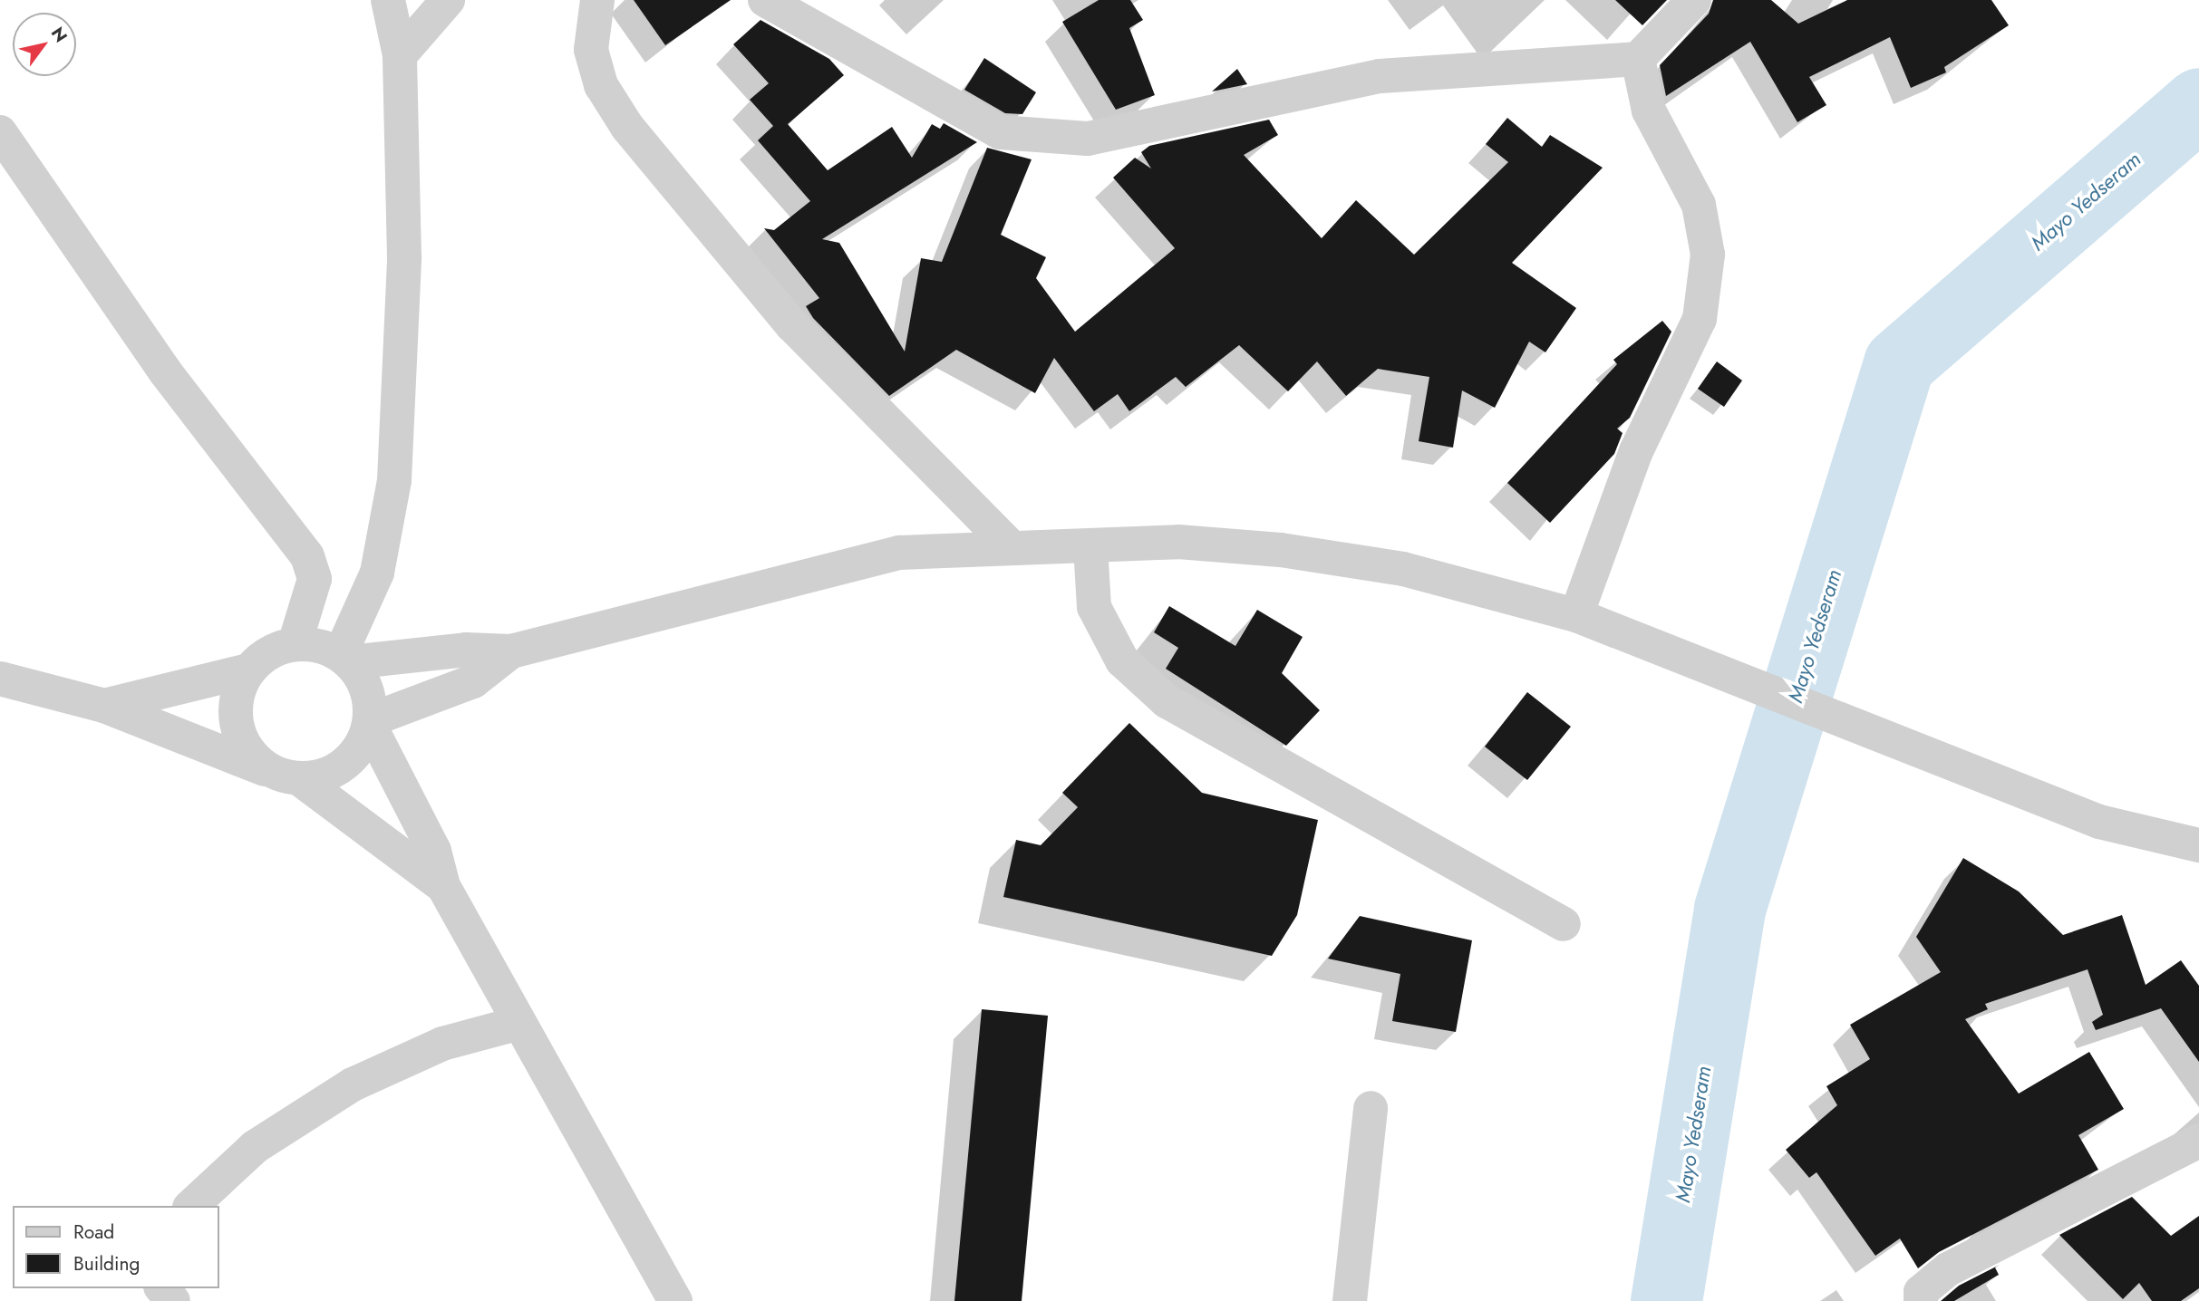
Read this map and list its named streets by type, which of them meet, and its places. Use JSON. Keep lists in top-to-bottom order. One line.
{"water":["Mayo Yedseram"],"legend":["Road","Building"],"north":"top right"}
